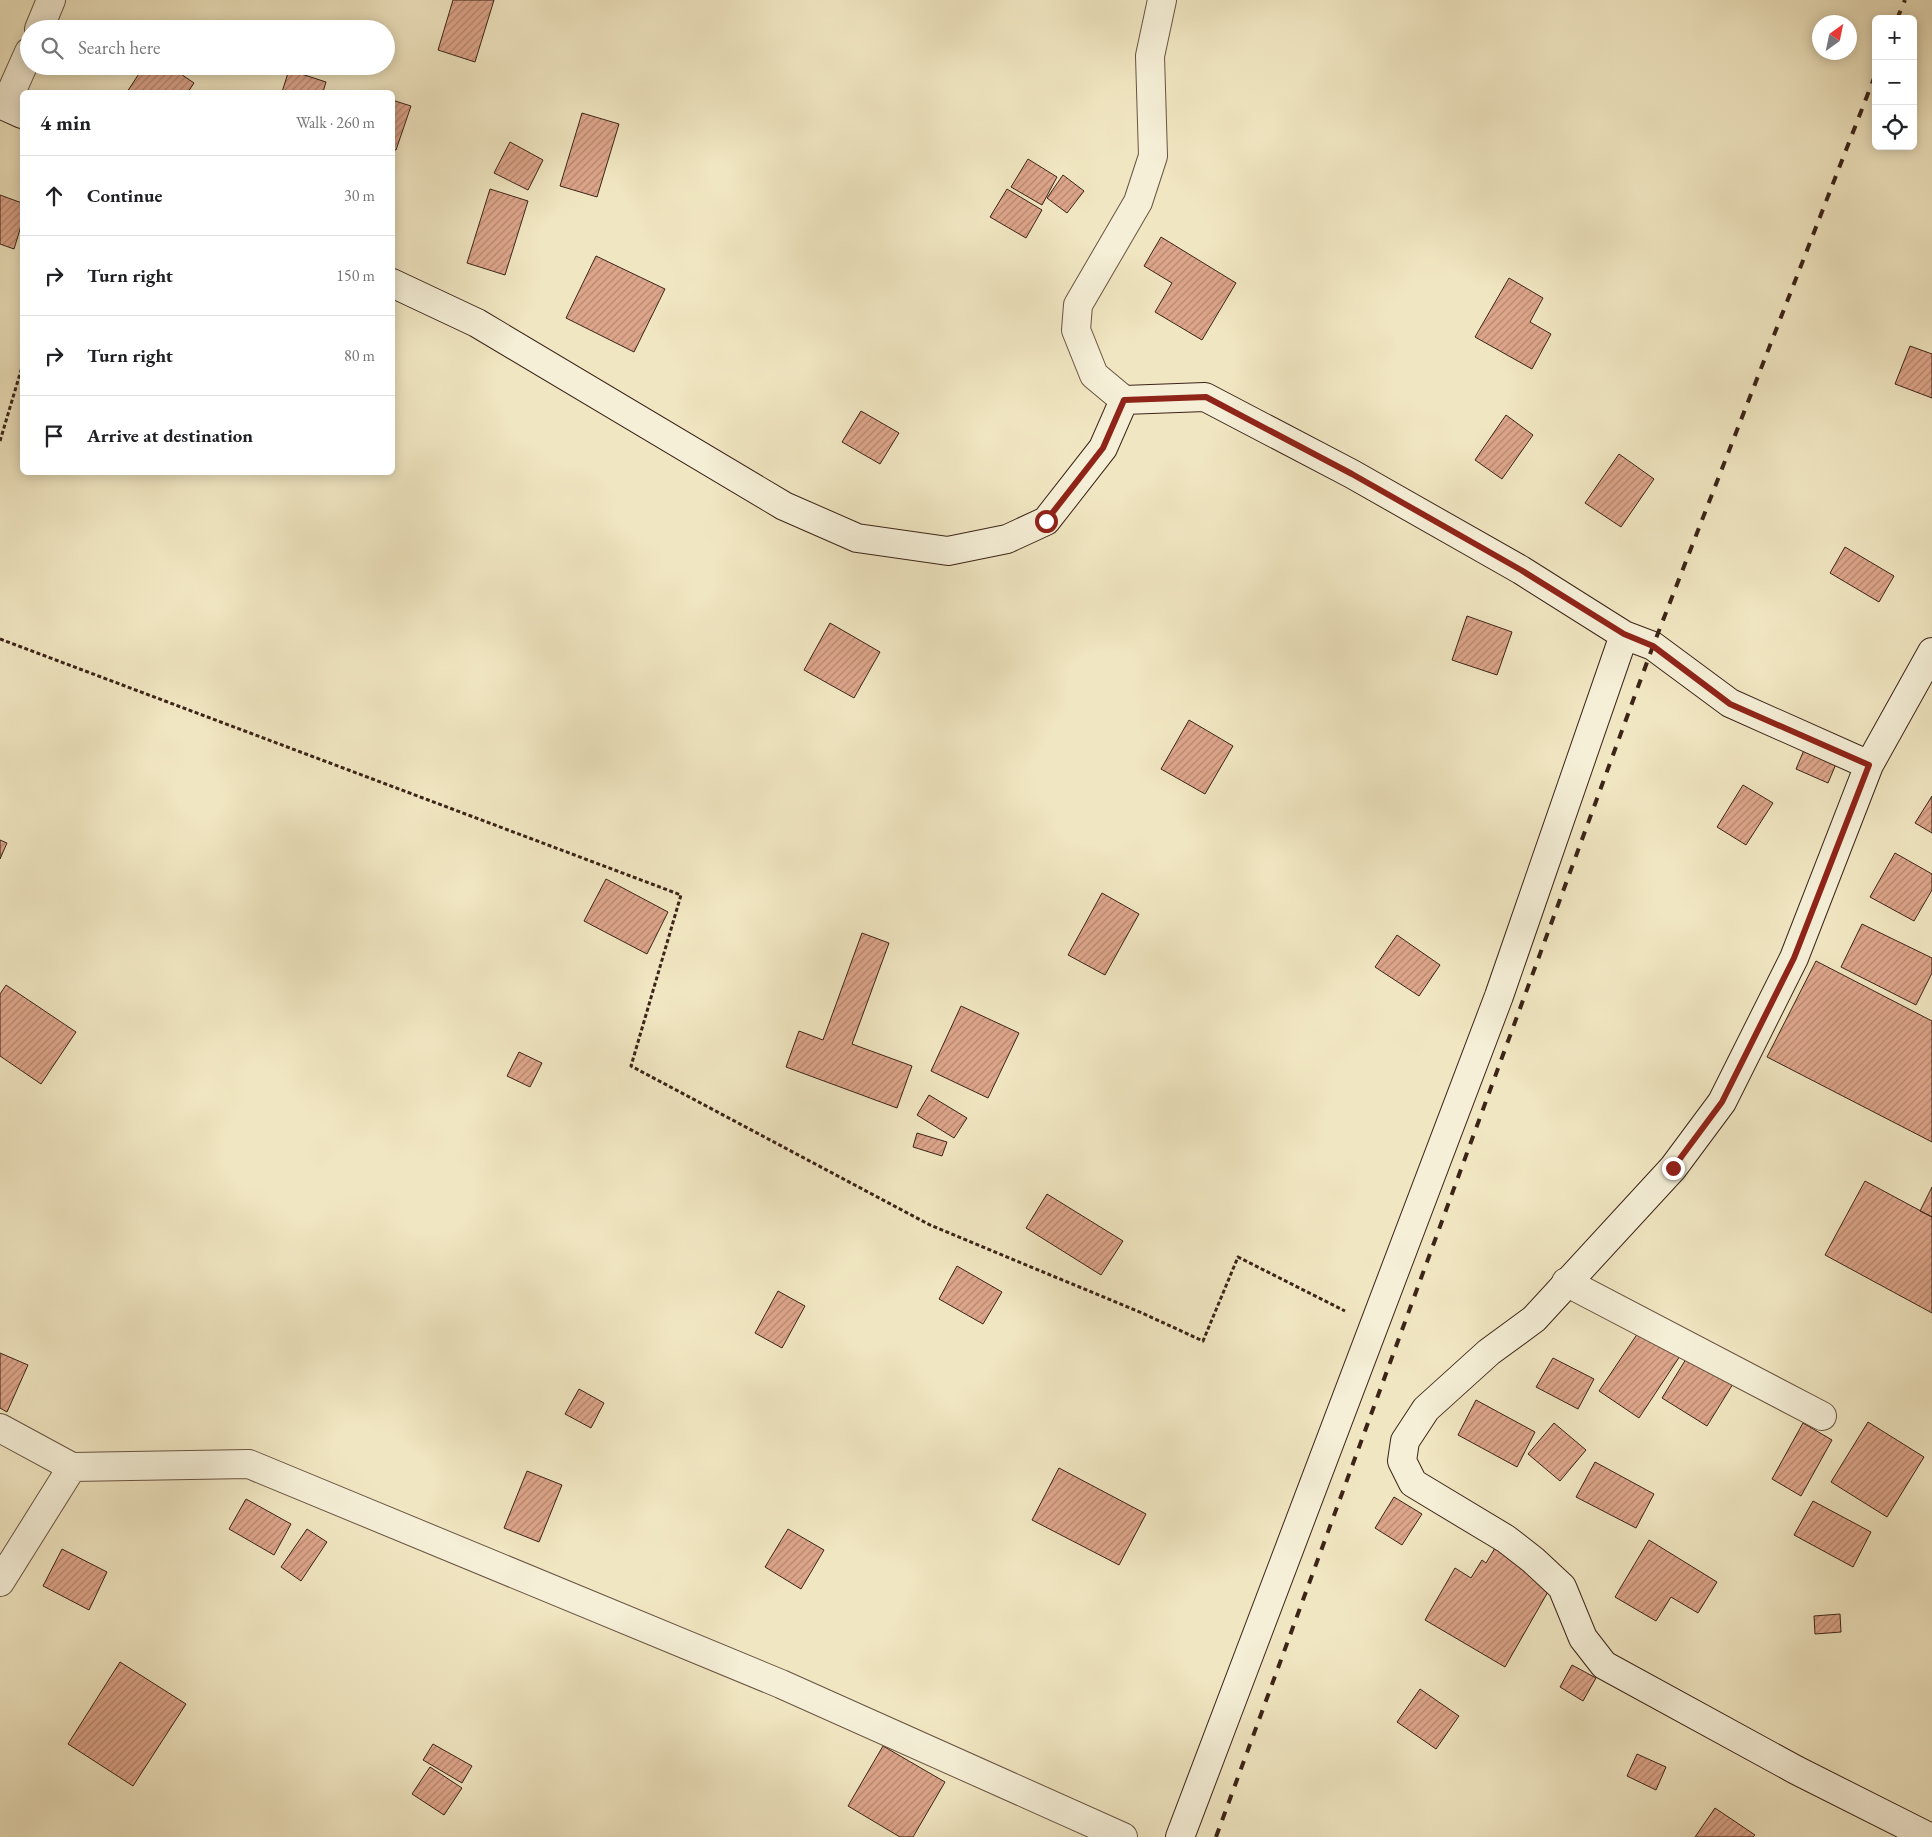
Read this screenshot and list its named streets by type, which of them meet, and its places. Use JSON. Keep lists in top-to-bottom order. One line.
{"north":"top right","page":{"map_buttons":["+","−"],"search":"Search here","heading":["4 min","Walk · 260 m"],"list":[["Continue","30 m"],["Turn right","150 m"],["Turn right","80 m"],"Arrive at destination"]}}
